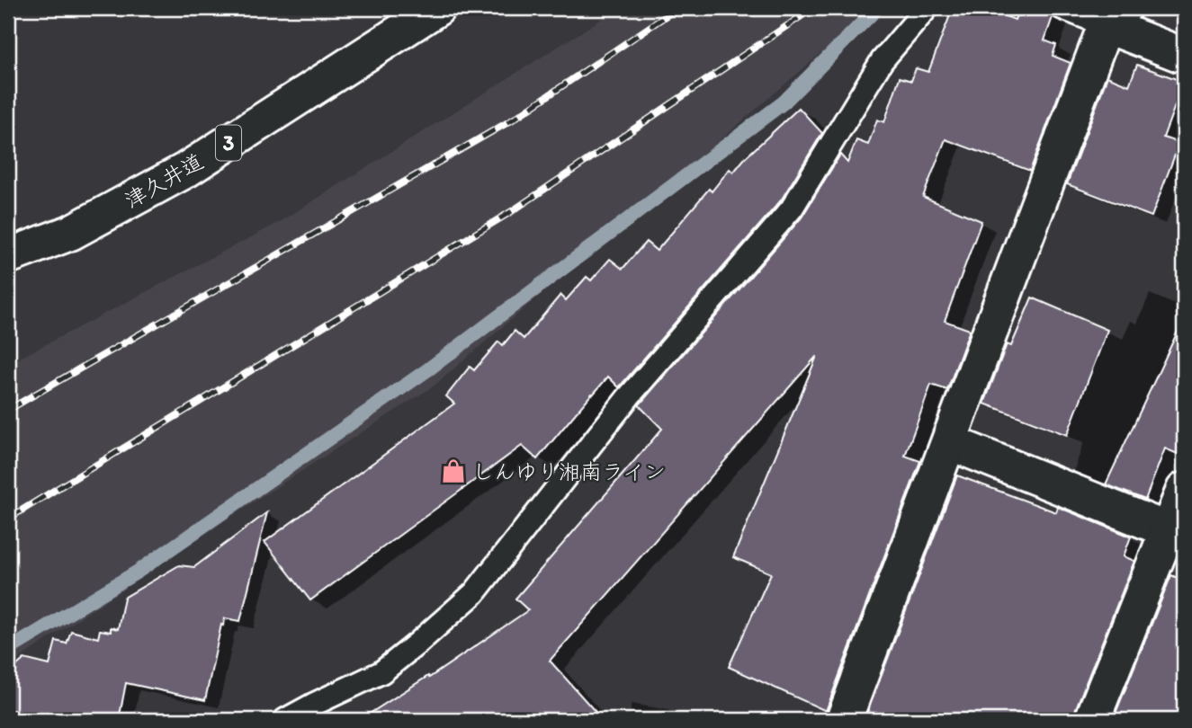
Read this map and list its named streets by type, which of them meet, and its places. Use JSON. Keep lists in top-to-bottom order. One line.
{"streets":{"street":["3","津久井道"]},"places":{"shop":["しんゆり湘南ライン"]}}
